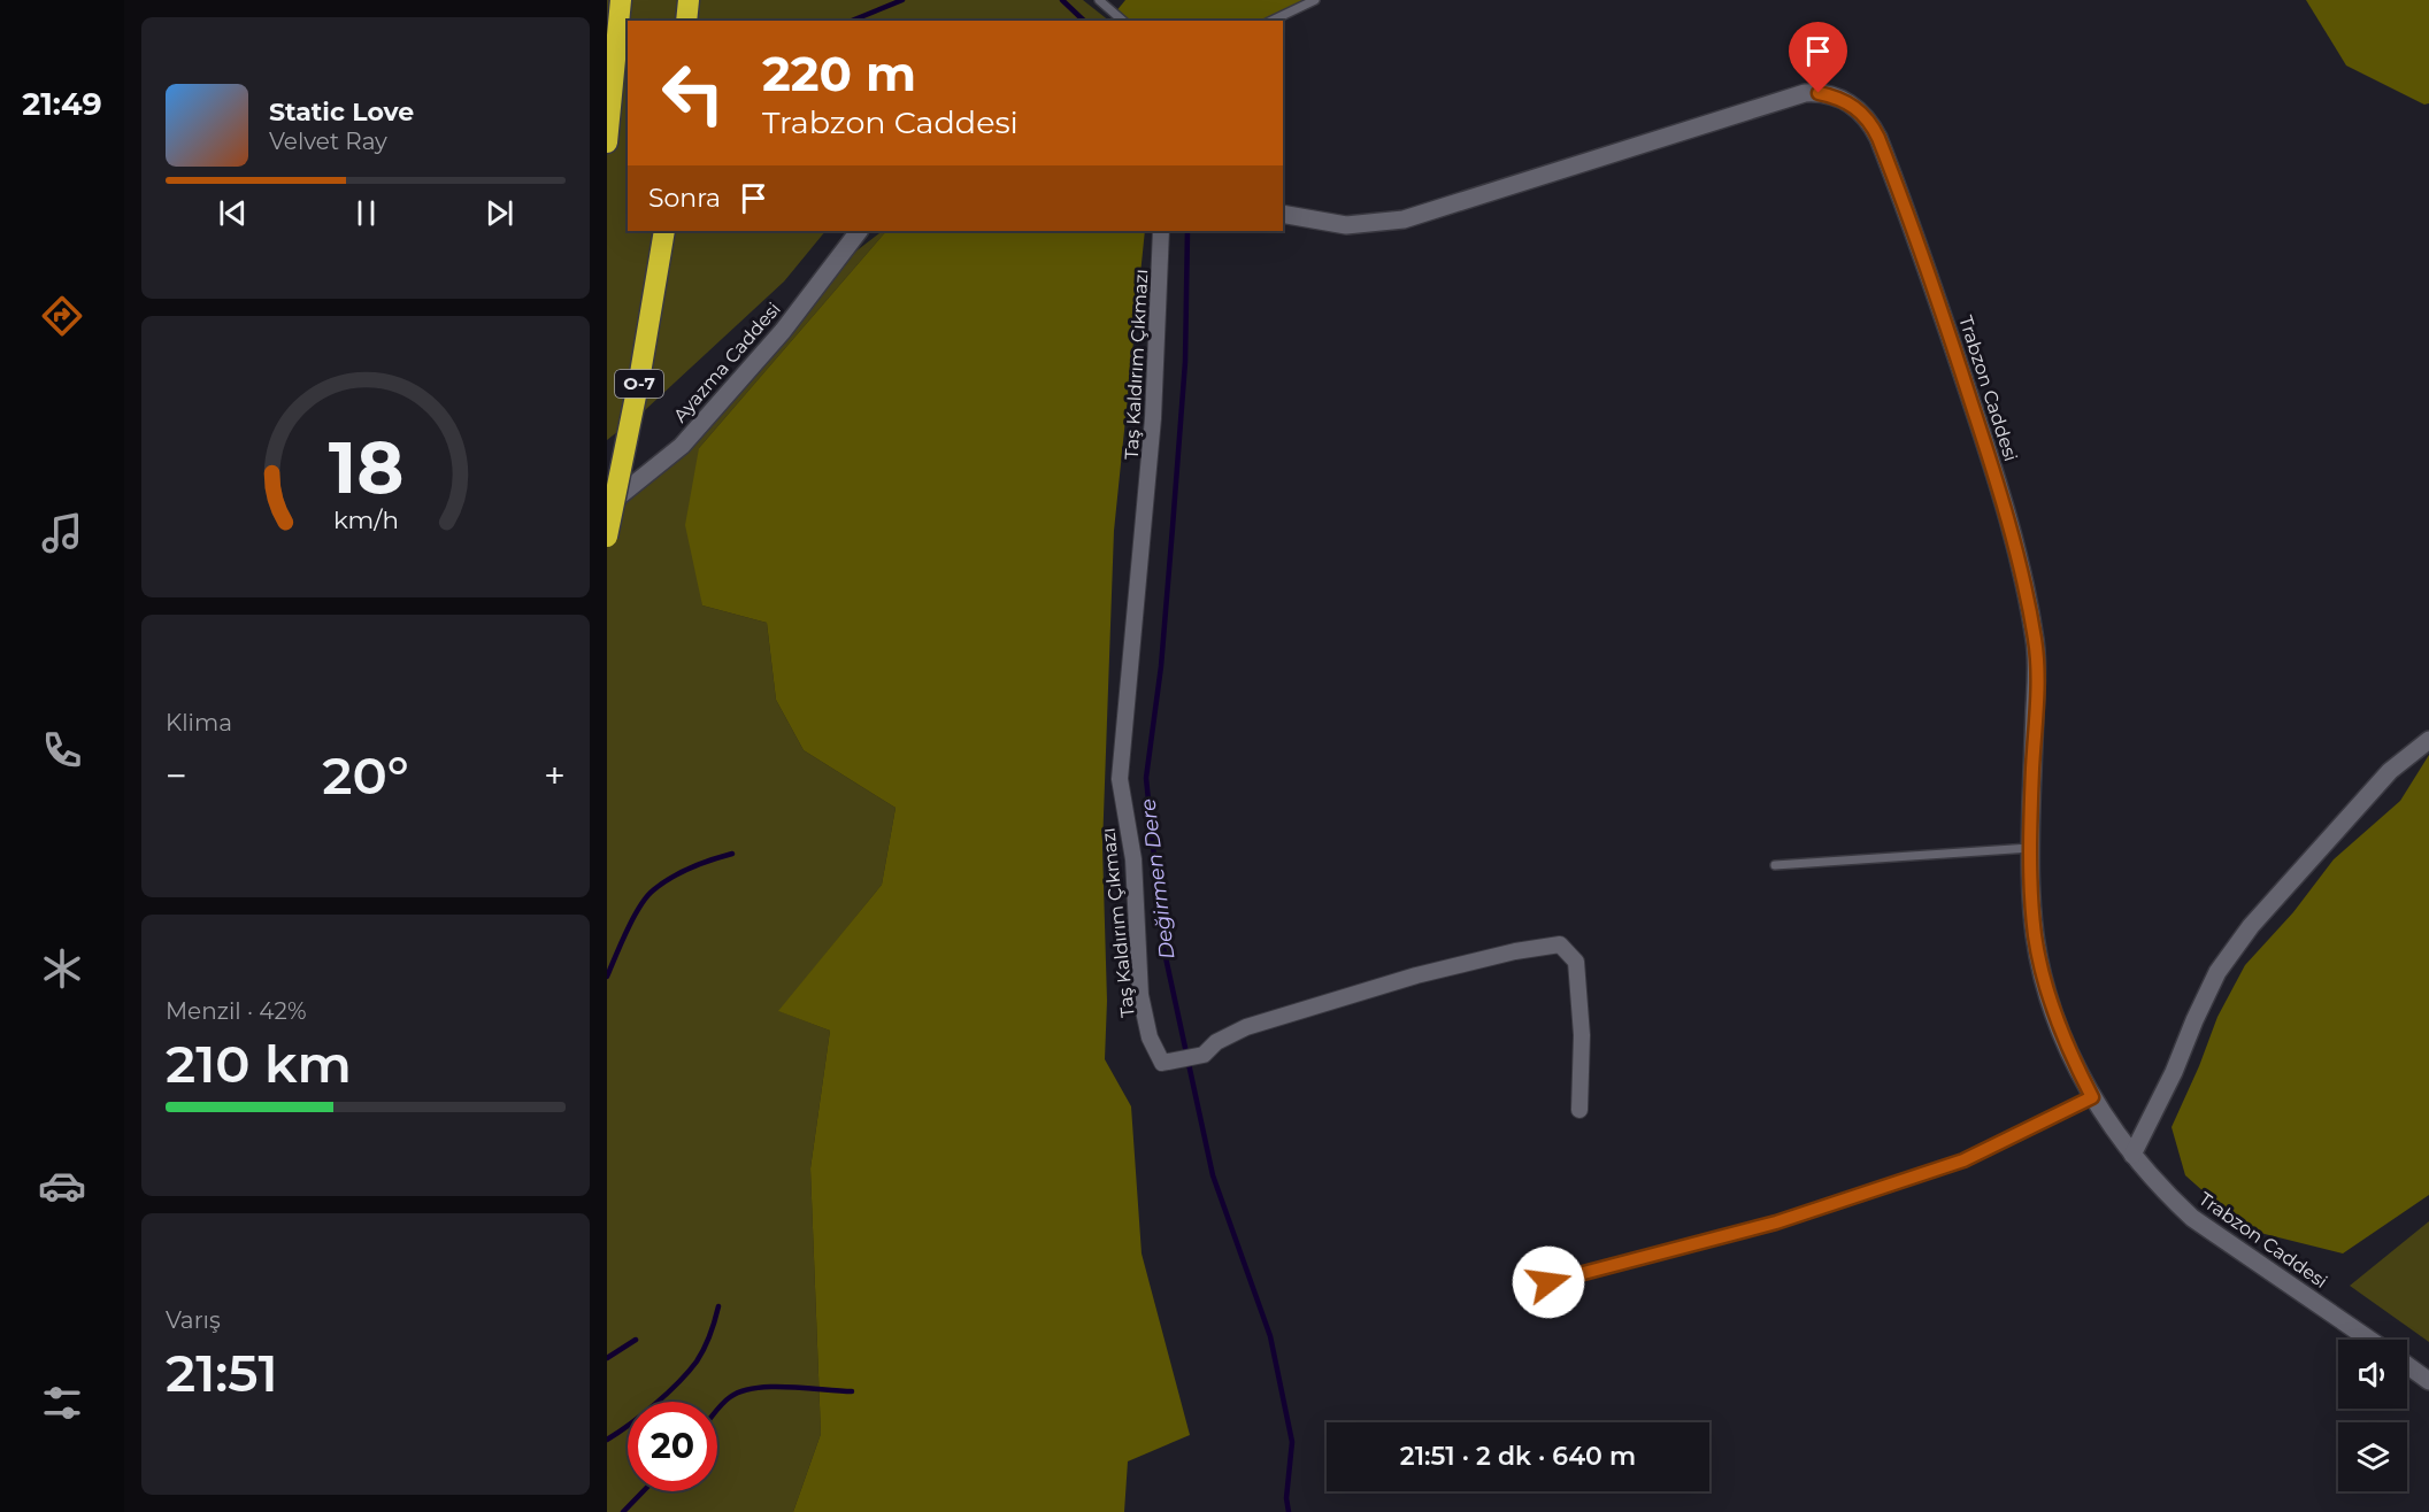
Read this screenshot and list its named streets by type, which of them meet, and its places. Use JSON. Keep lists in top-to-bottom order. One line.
{"streets":{"highway":["O-7"],"street":["Ayazma Caddesi","Taş Kaldırım Çıkmazı","Trabzon Caddesi"]},"water":["Değirmen Dere"],"page":{"tabs":"21:49","turn":["220 m","Trabzon Caddesi"],"song":["Static Love","Velvet Ray"],"then":"Sonra","tile":["Klima",["Menzil · 42%","210 km"],["Varış","21:51"]],"heat":["−","20°","+"],"limit":"20","trip":"21:51 · 2 dk · 640 m","gauge":["18","km/h"]}}
